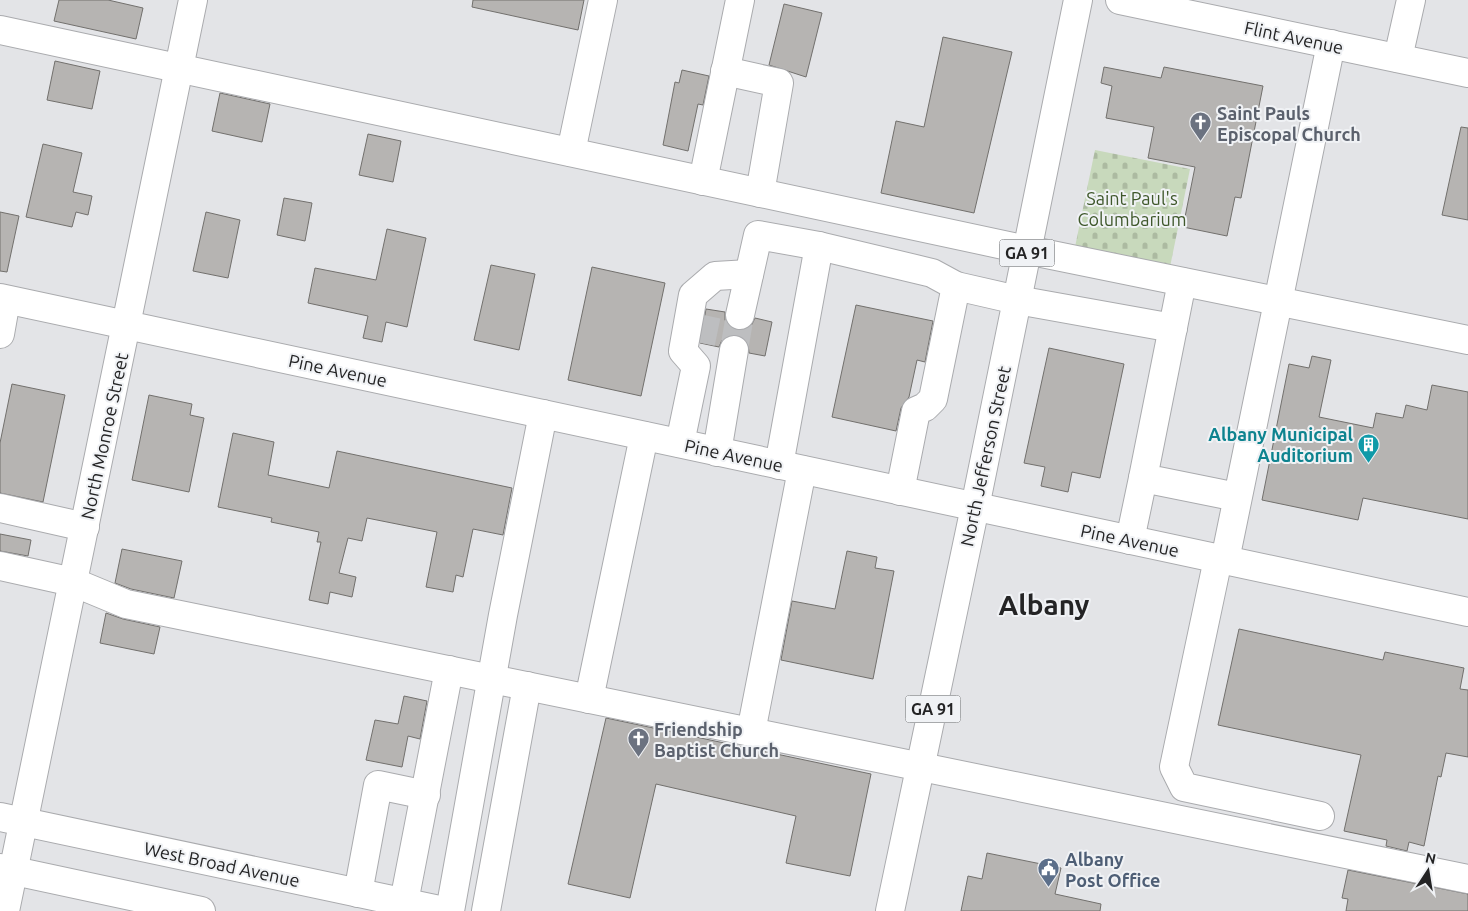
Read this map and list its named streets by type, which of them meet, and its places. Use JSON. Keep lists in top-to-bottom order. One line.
{"streets":{"main road":["Flint Avenue","GA 91","Pine Avenue","North Monroe Street","North Jefferson Street","West Broad Avenue"]},"crossings":[["Pine Avenue","North Monroe Street"],["Pine Avenue","North Jefferson Street"],["North Monroe Street","West Broad Avenue"]],"districts":["Albany"],"parks":["Saint Paul's Columbarium"],"places":{"church":["Saint Pauls Episcopal Church","Friendship Baptist Church"],"building":["Albany Municipal Auditorium"],"public building":["Albany Post Office"]},"north":"top"}
